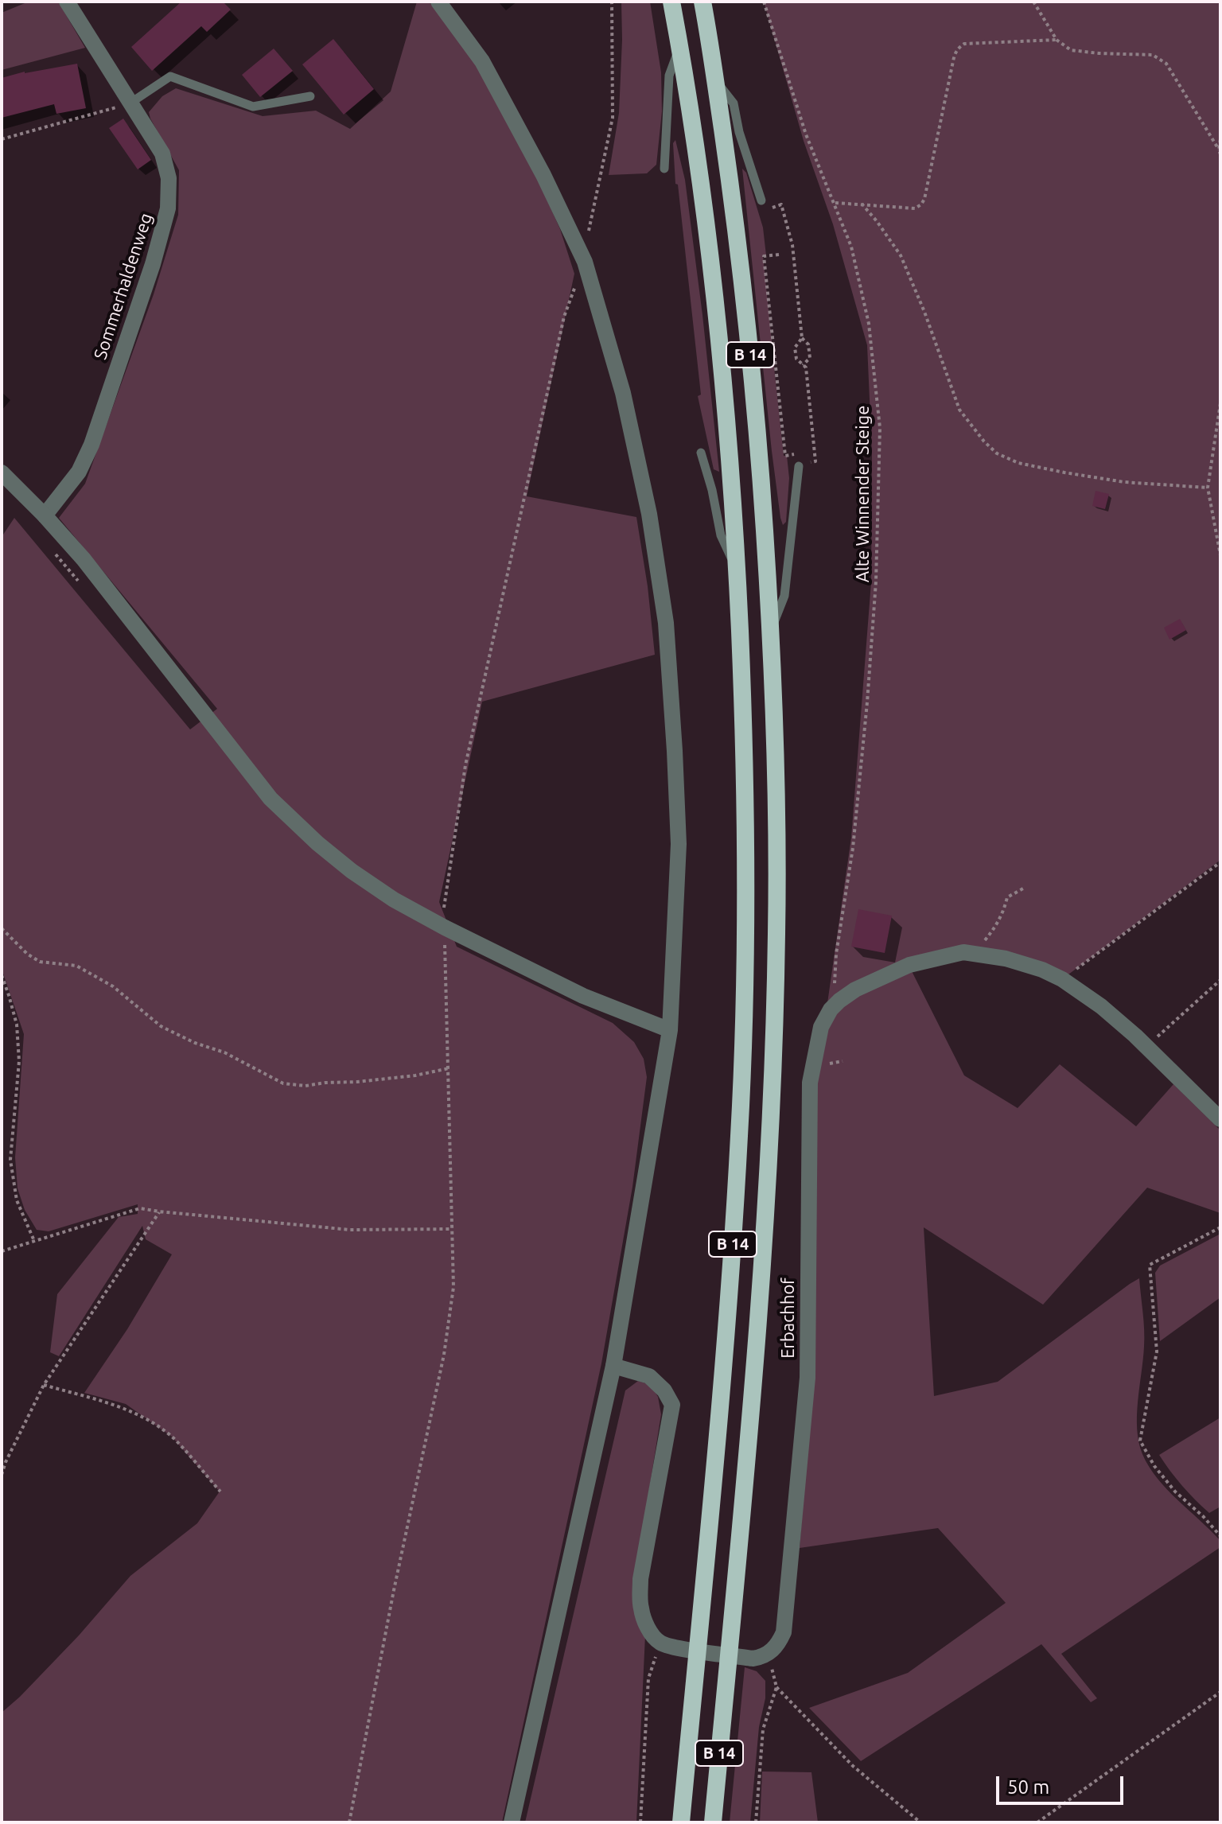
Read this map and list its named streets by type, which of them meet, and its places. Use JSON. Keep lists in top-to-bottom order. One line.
{"streets":{"highway":["B 14"],"street":["Sommerhaldenweg","Erbachhof"],"path":["Alte Winnender Steige"]},"crossings":[["Alte Winnender Steige","Erbachhof"]],"scale_bar":"50 m"}
